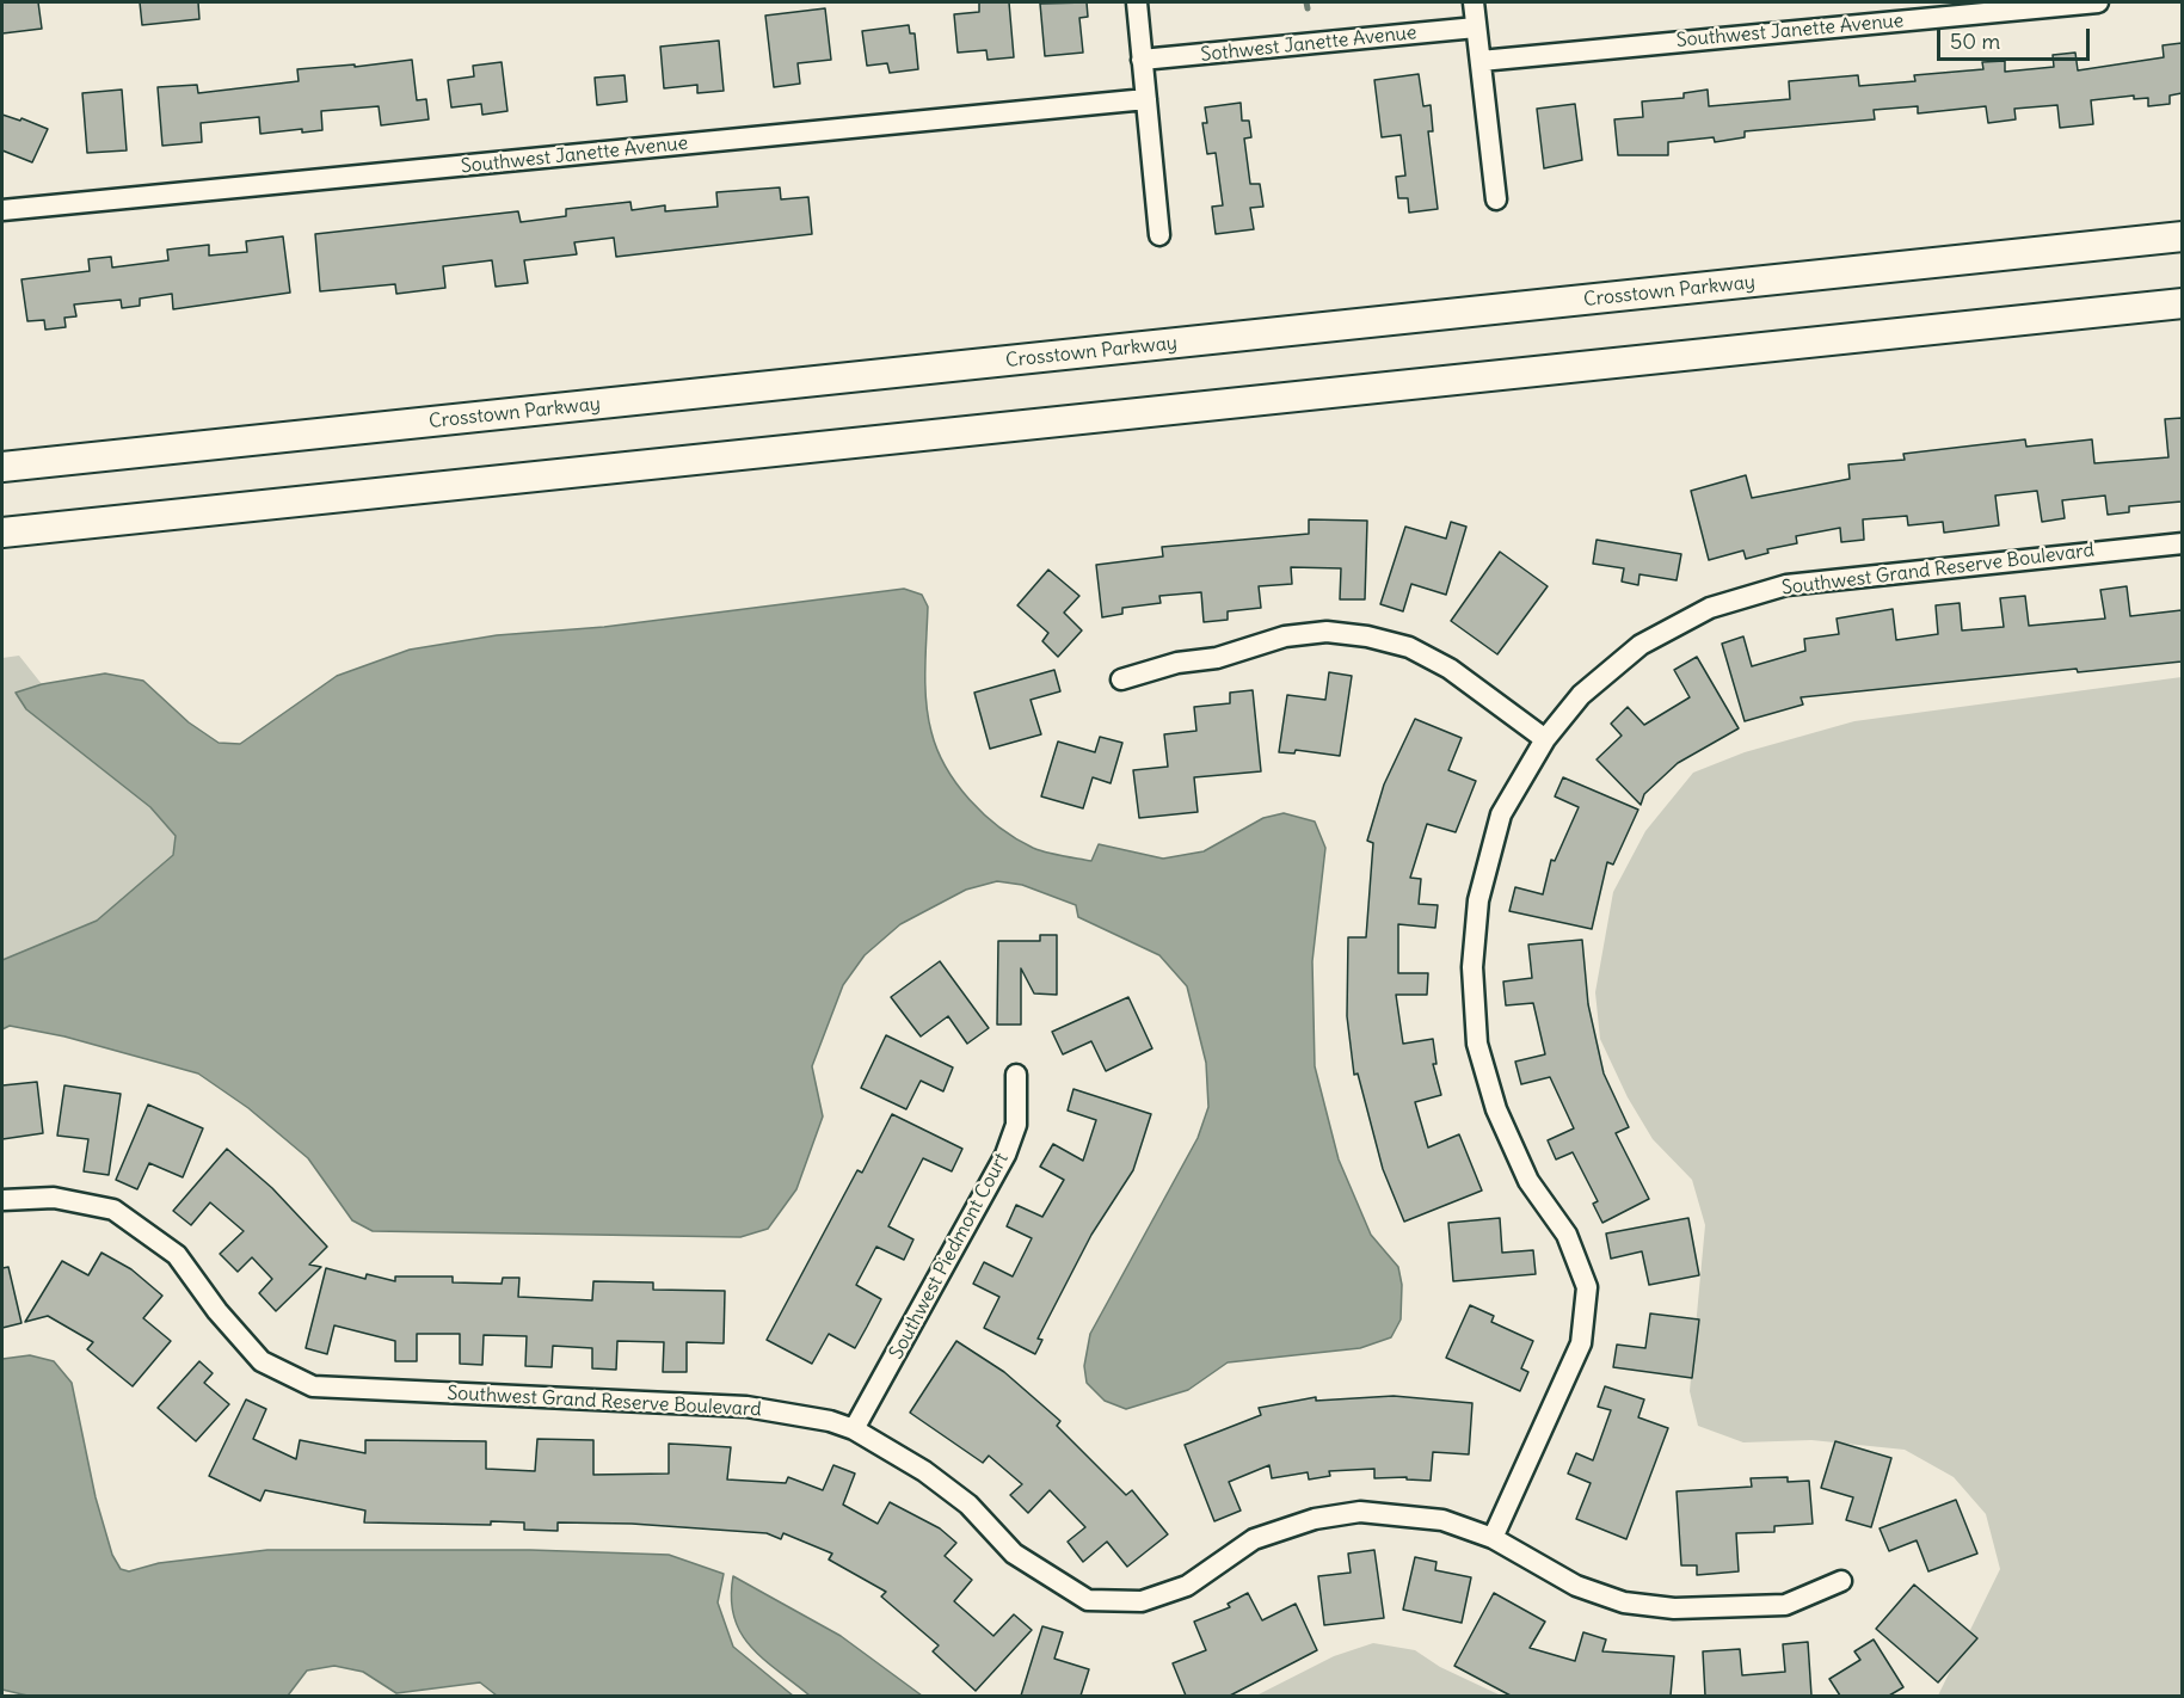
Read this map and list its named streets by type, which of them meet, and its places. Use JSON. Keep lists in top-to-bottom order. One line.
{"streets":{"main road":["Crosstown Parkway"],"street":["Southwest Janette Avenue","Sothwest Janette Avenue","Southwest Grand Reserve Boulevard","Southwest Piedmont Court"]},"crossings":[["Southwest Grand Reserve Boulevard","Southwest Piedmont Court"]],"scale_bar":"50 m"}
